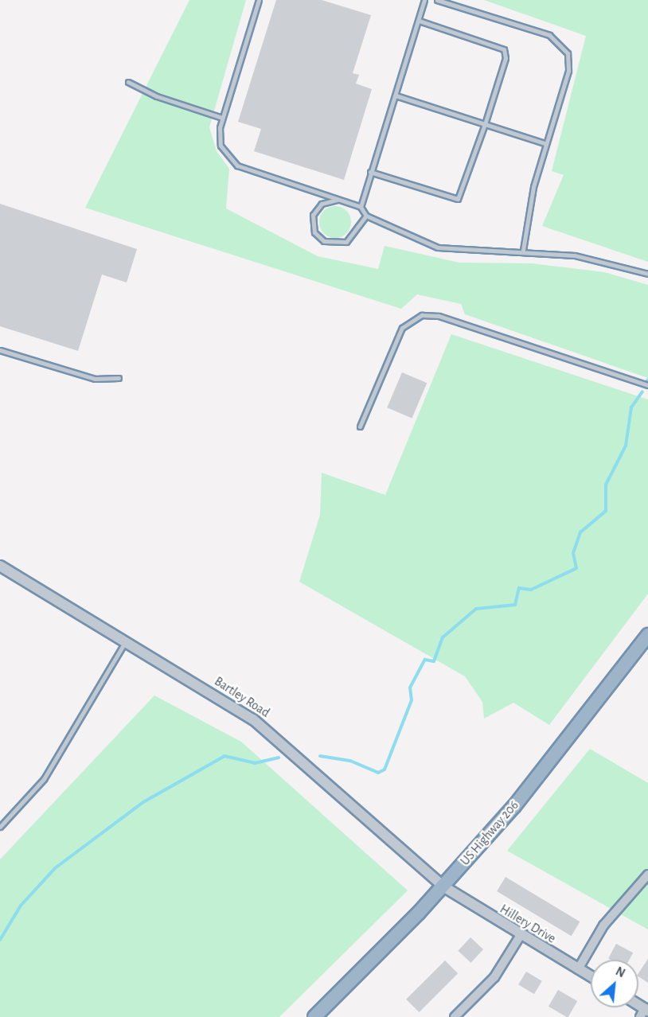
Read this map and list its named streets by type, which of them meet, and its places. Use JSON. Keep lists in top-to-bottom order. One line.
{"streets":{"highway":["US Highway 206"],"street":["Bartley Road","Hillery Drive"]},"crossings":[["Bartley Road","US Highway 206"],["Bartley Road","Hillery Drive"],["US Highway 206","Hillery Drive"]],"north":"top right"}
